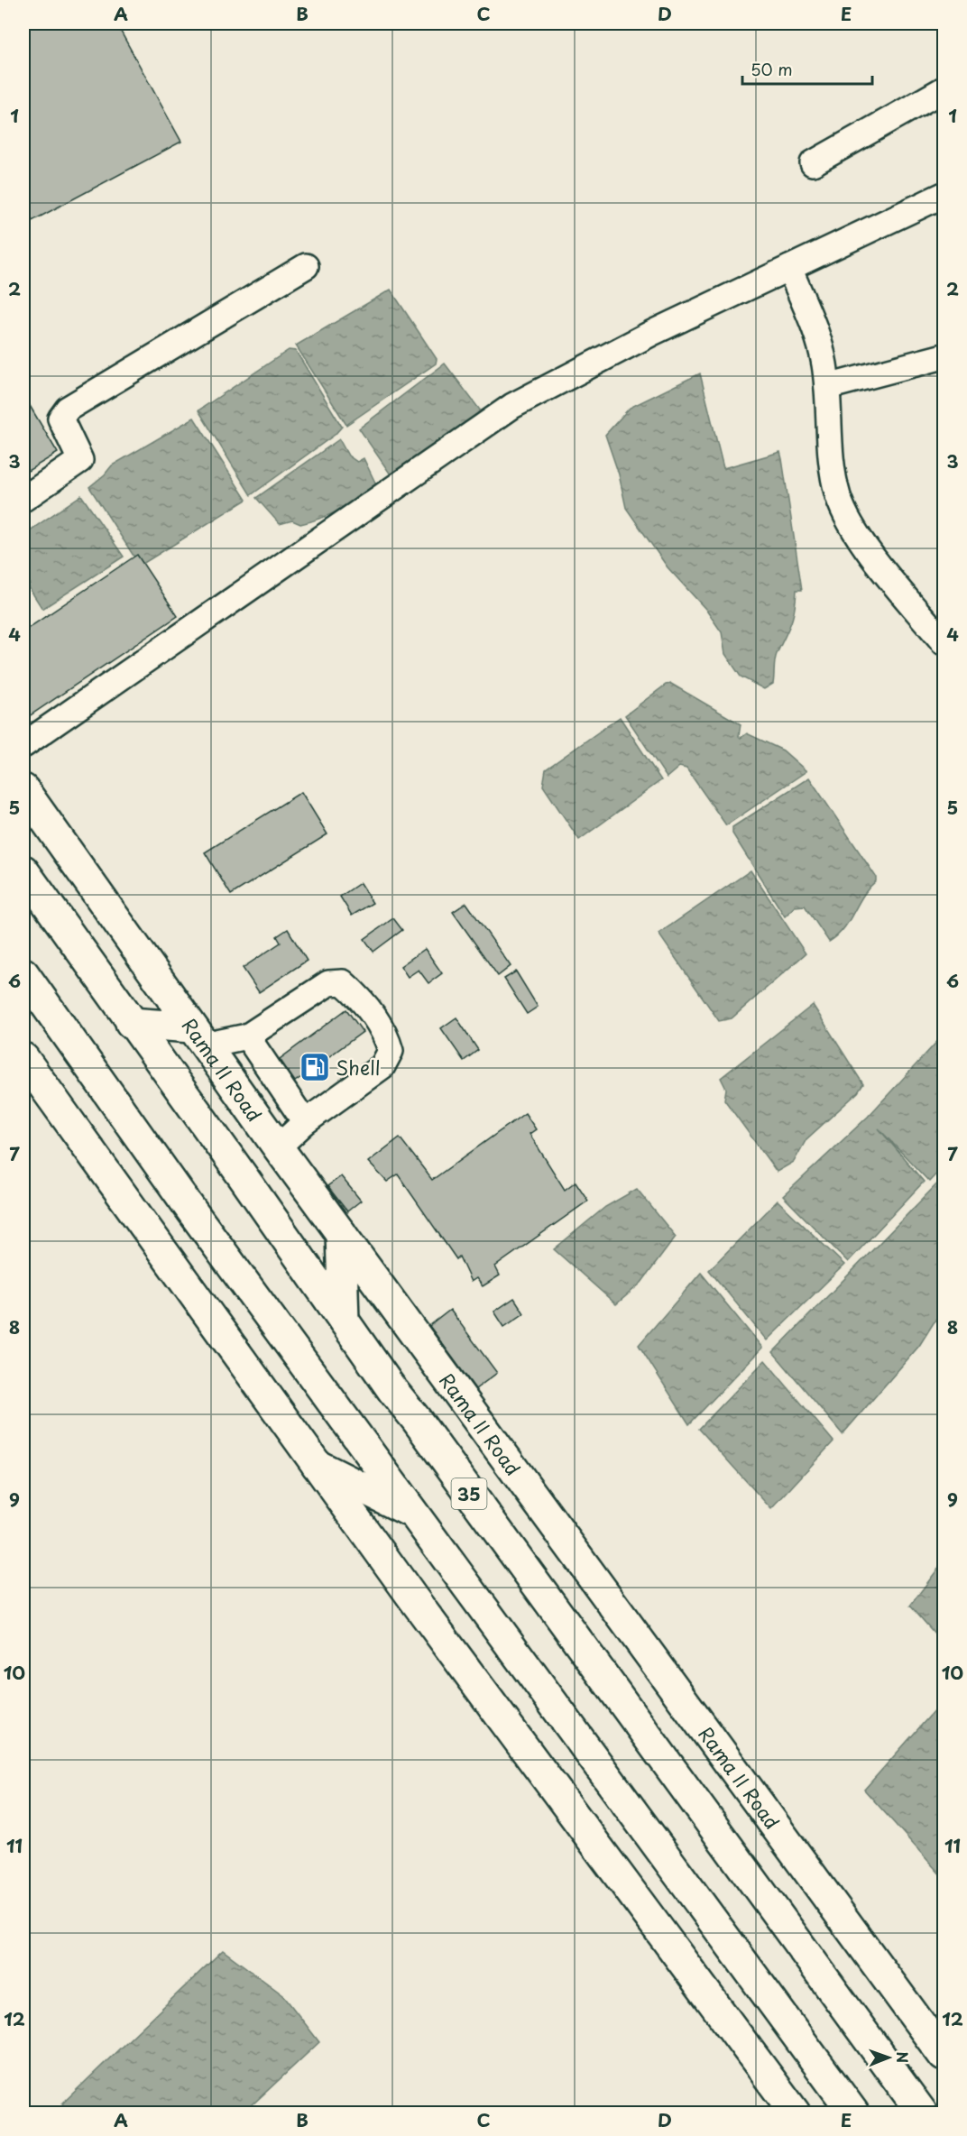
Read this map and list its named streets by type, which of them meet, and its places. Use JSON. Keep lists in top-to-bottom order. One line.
{"streets":{"main road":["Rama II Road","35"]},"places":{"fuel station":["Shell"]},"scale_bar":"50 m","north":"right","grid":{"columns":["A","B","C","D","E"],"rows":["1","2","3","4","5","6","7","8","9","10","11","12"]}}
